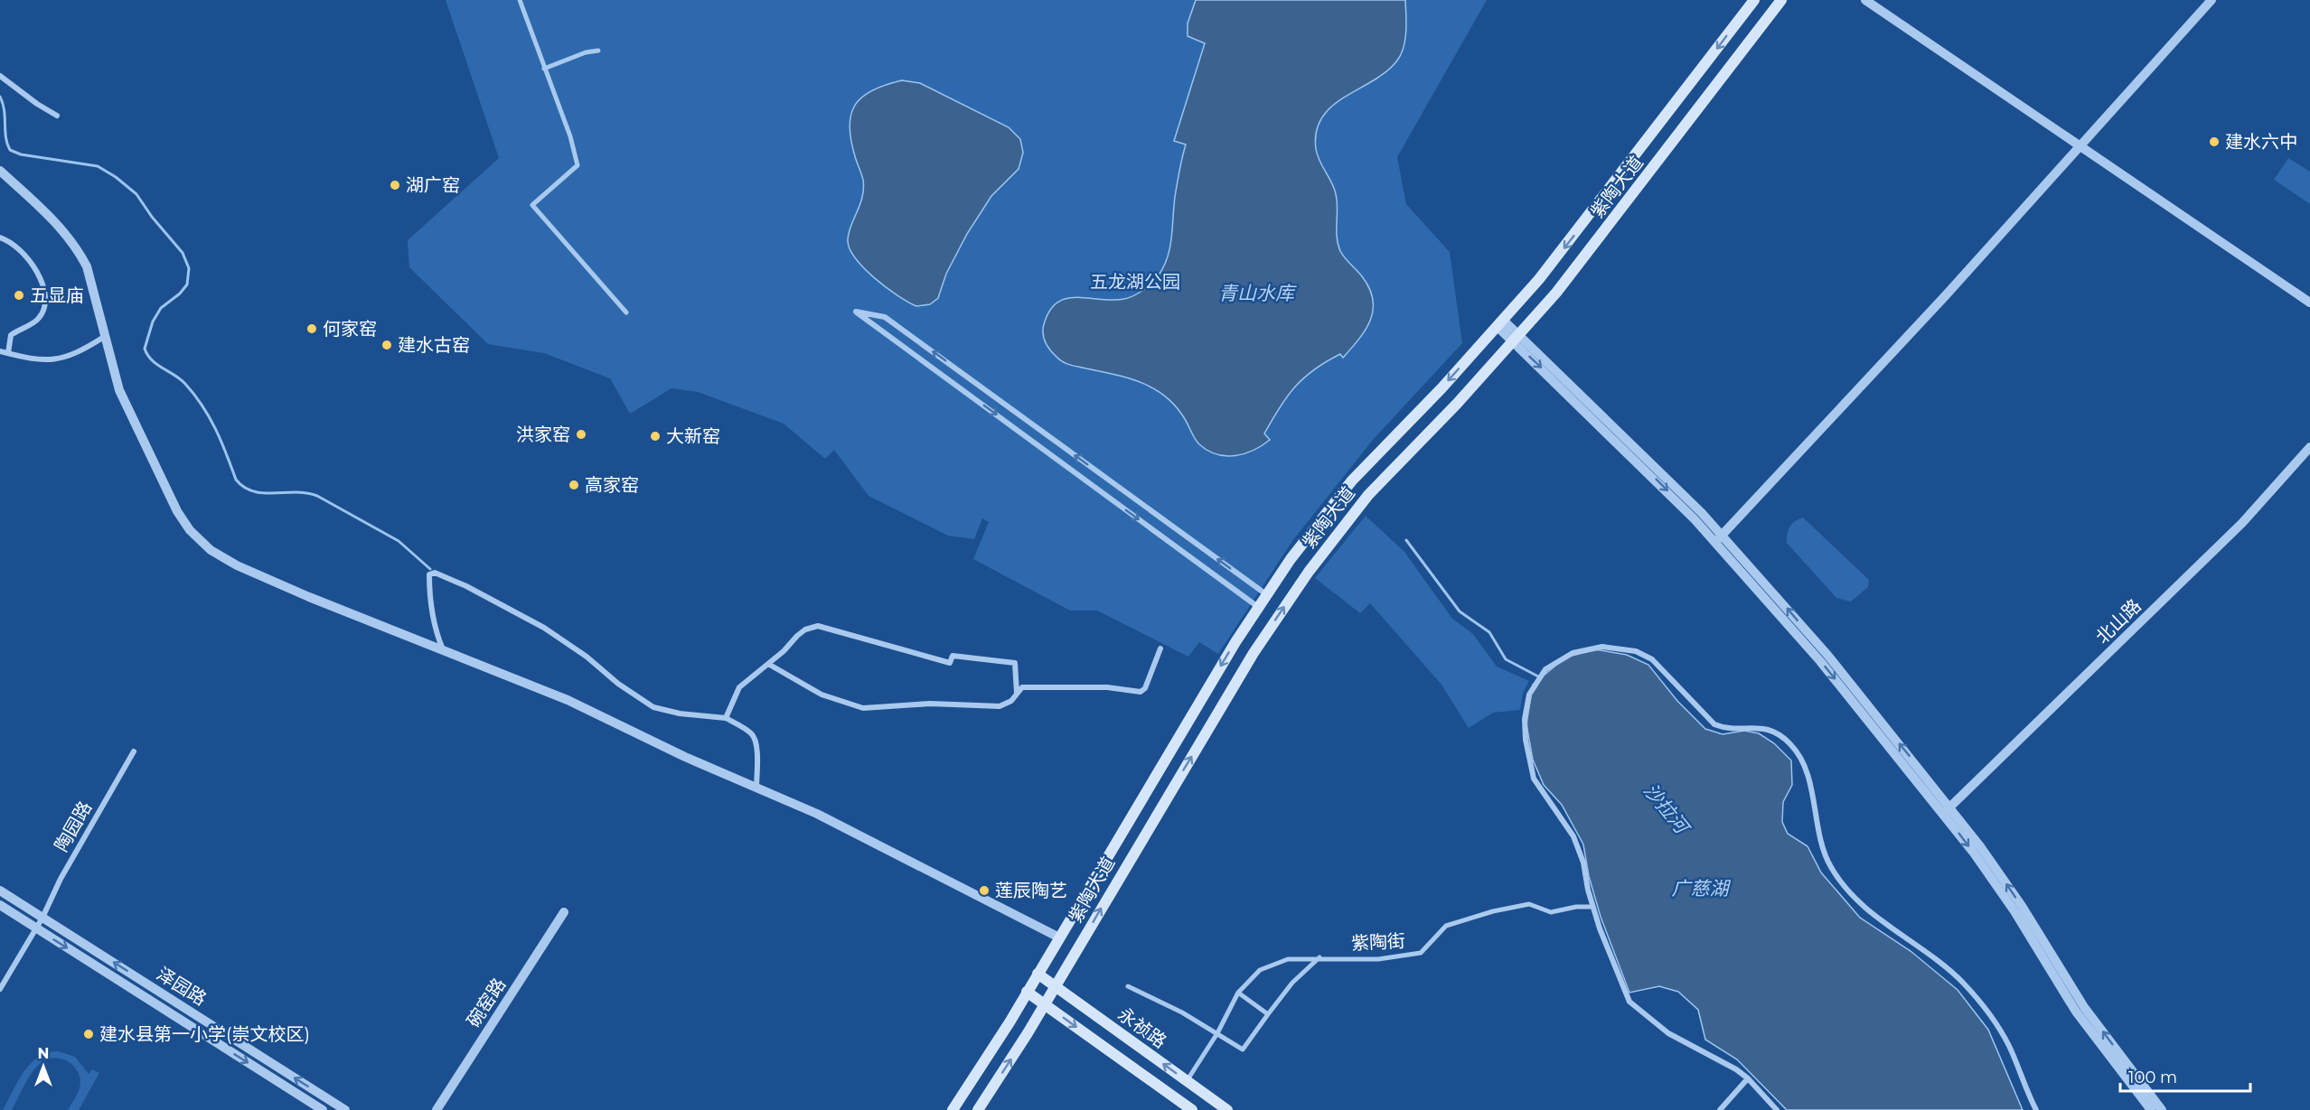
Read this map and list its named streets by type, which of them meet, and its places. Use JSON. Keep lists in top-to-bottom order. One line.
{"streets":{"main road":["紫陶大道","永祯路"],"street":["北山路","陶园路","紫陶街","泽园路","碗窑路"]},"crossings":[["紫陶大道","永祯路"],["陶园路","泽园路"],["紫陶街","永祯路"]],"water":["青山水库","沙拉河","广慈湖"],"parks":["五龙湖公园"],"places":["建水六中","湖广窑","五显庙","何家窑","建水古窑","洪家窑","大新窑","高家窑","莲辰陶艺","建水县第一小学(崇文校区)"],"scale_bar":"100 m","north":"top"}
